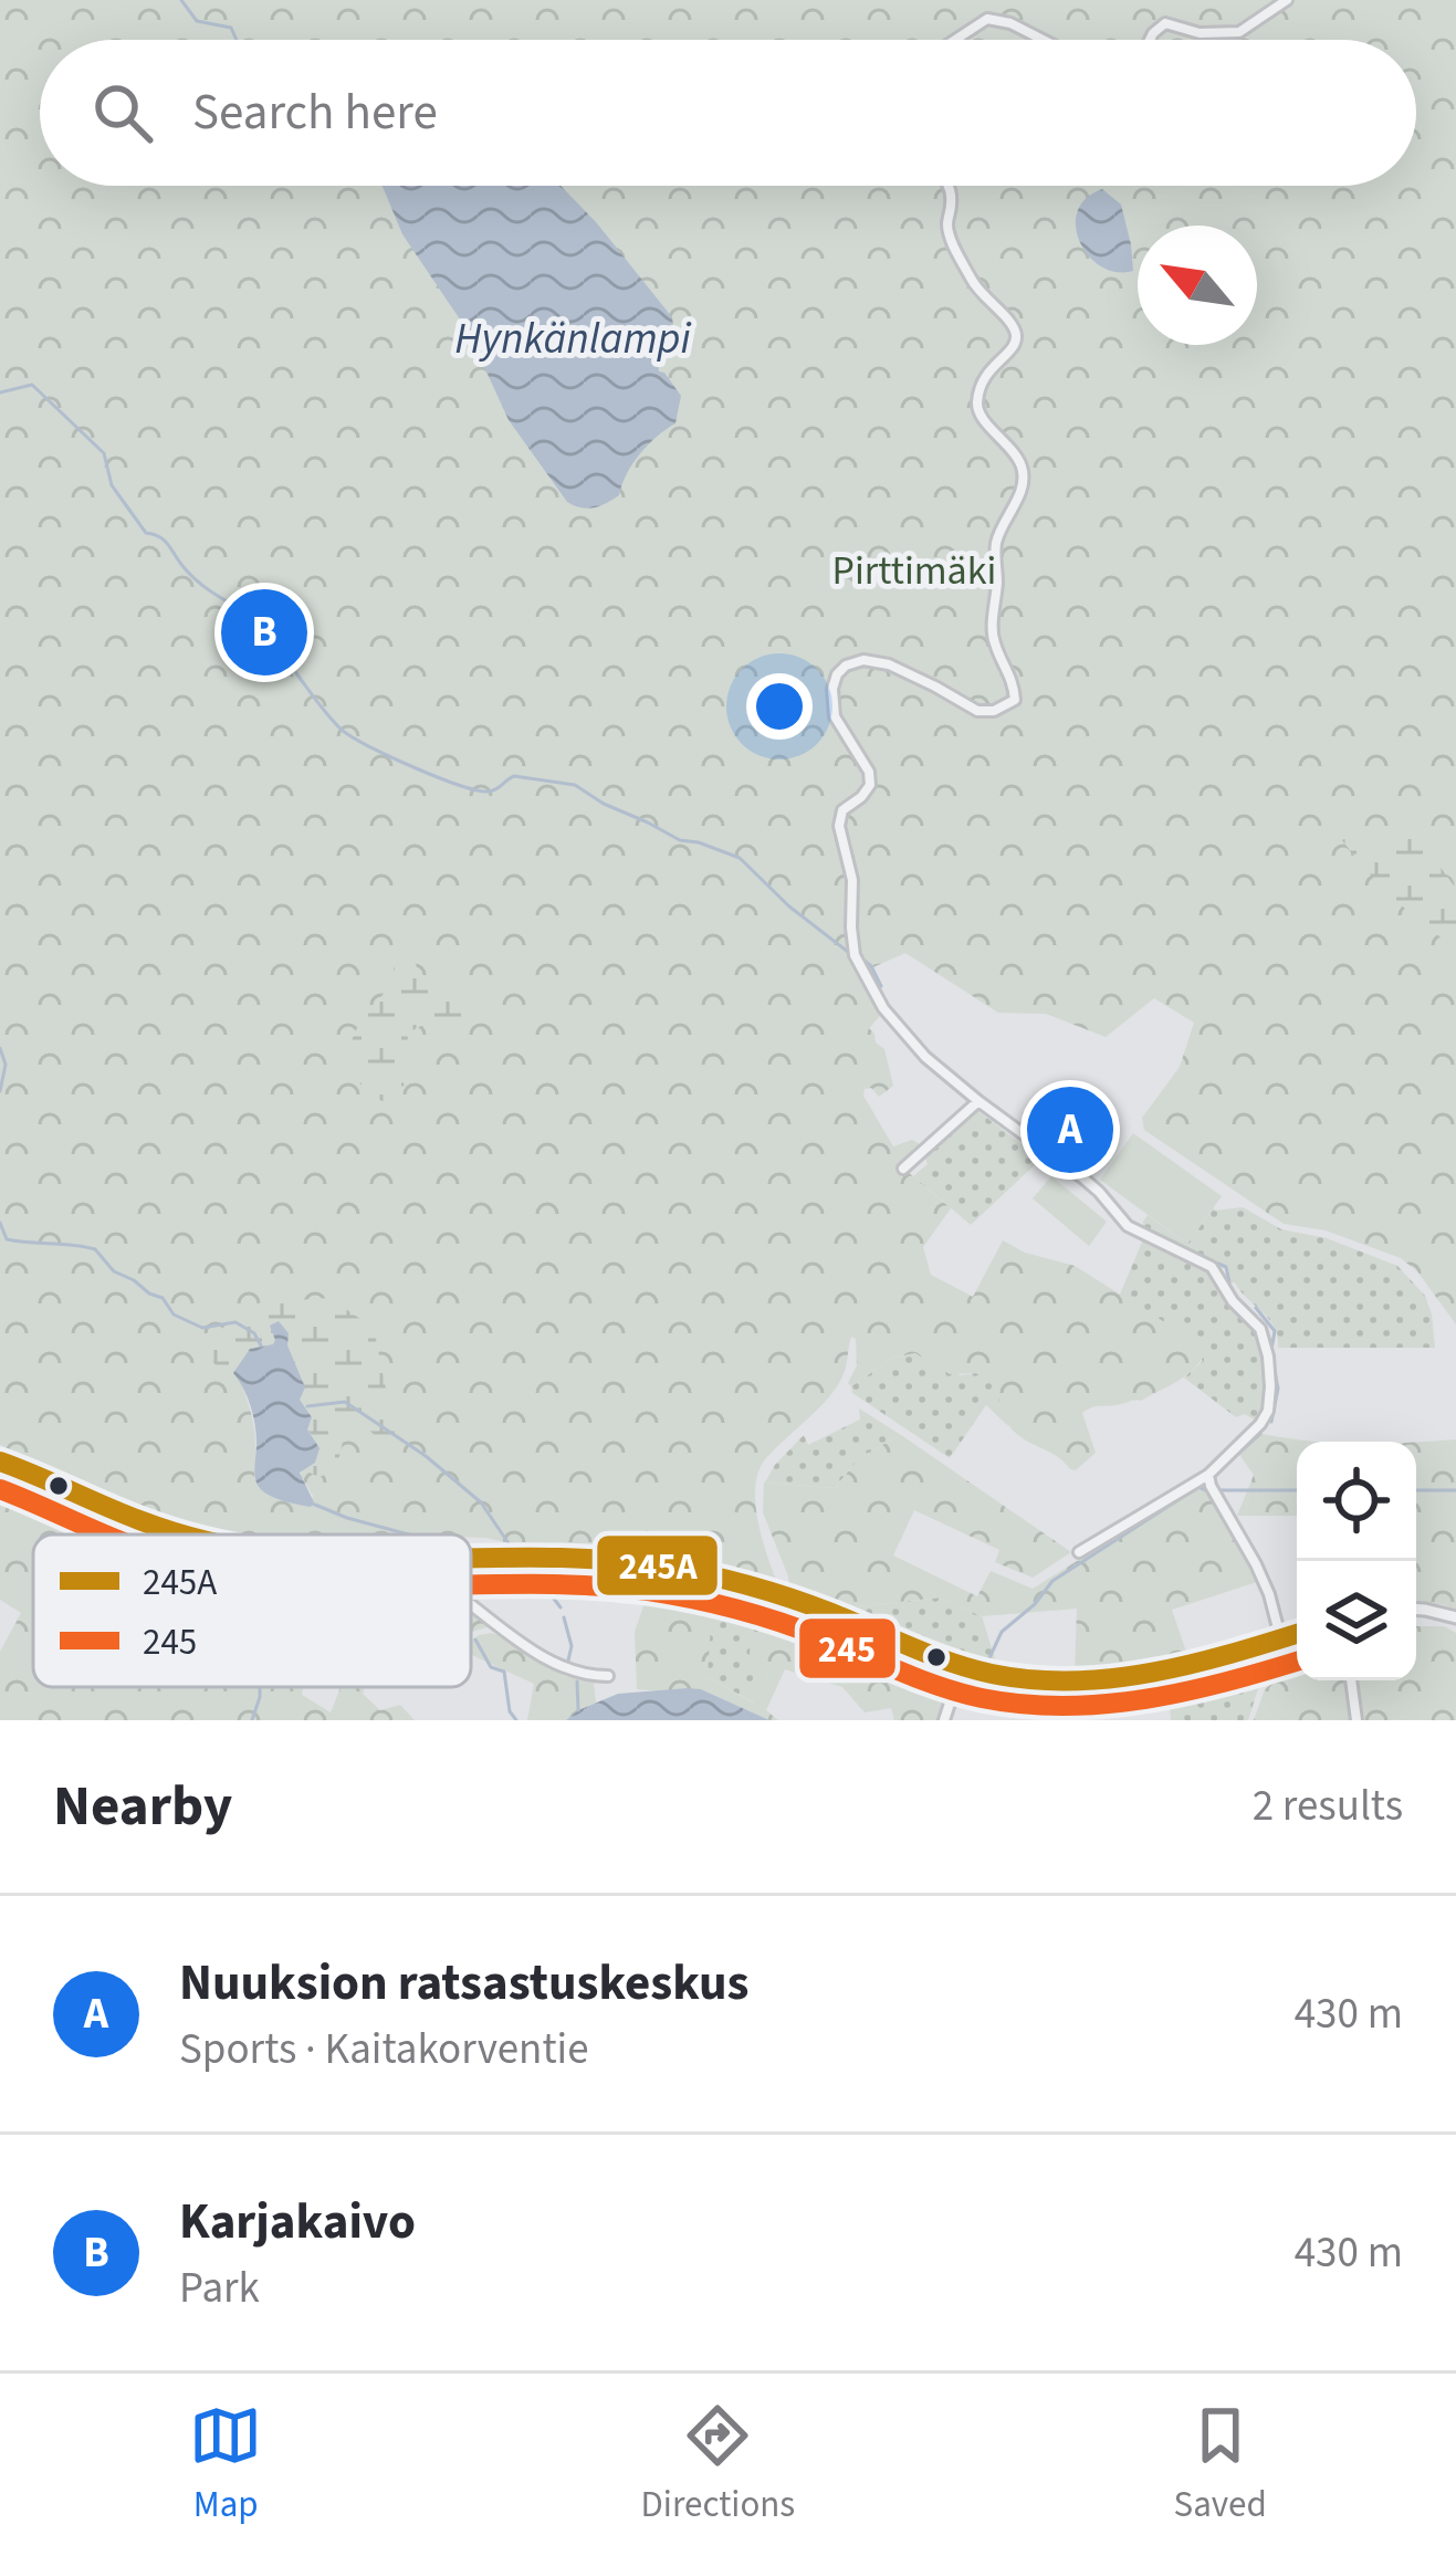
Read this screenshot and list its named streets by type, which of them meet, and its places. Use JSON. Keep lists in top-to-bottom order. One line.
{"water":["Hynkänlampi"],"parks":["Pirttimäki"],"lines":["transit line 245A","transit line 245"],"legend":["245A","245"],"north":"top left","page":{"search":"Search here","pins":["B","A"],"heading":["Nearby","2 results"],"list":[{"mark":"A","name":"Nuuksion ratsastuskeskus","note":"Sports · Kaitakorventie","value":"430 m"},{"mark":"B","name":"Karjakaivo","note":"Park","value":"430 m"}],"nav":["Map","Directions","Saved"]}}
